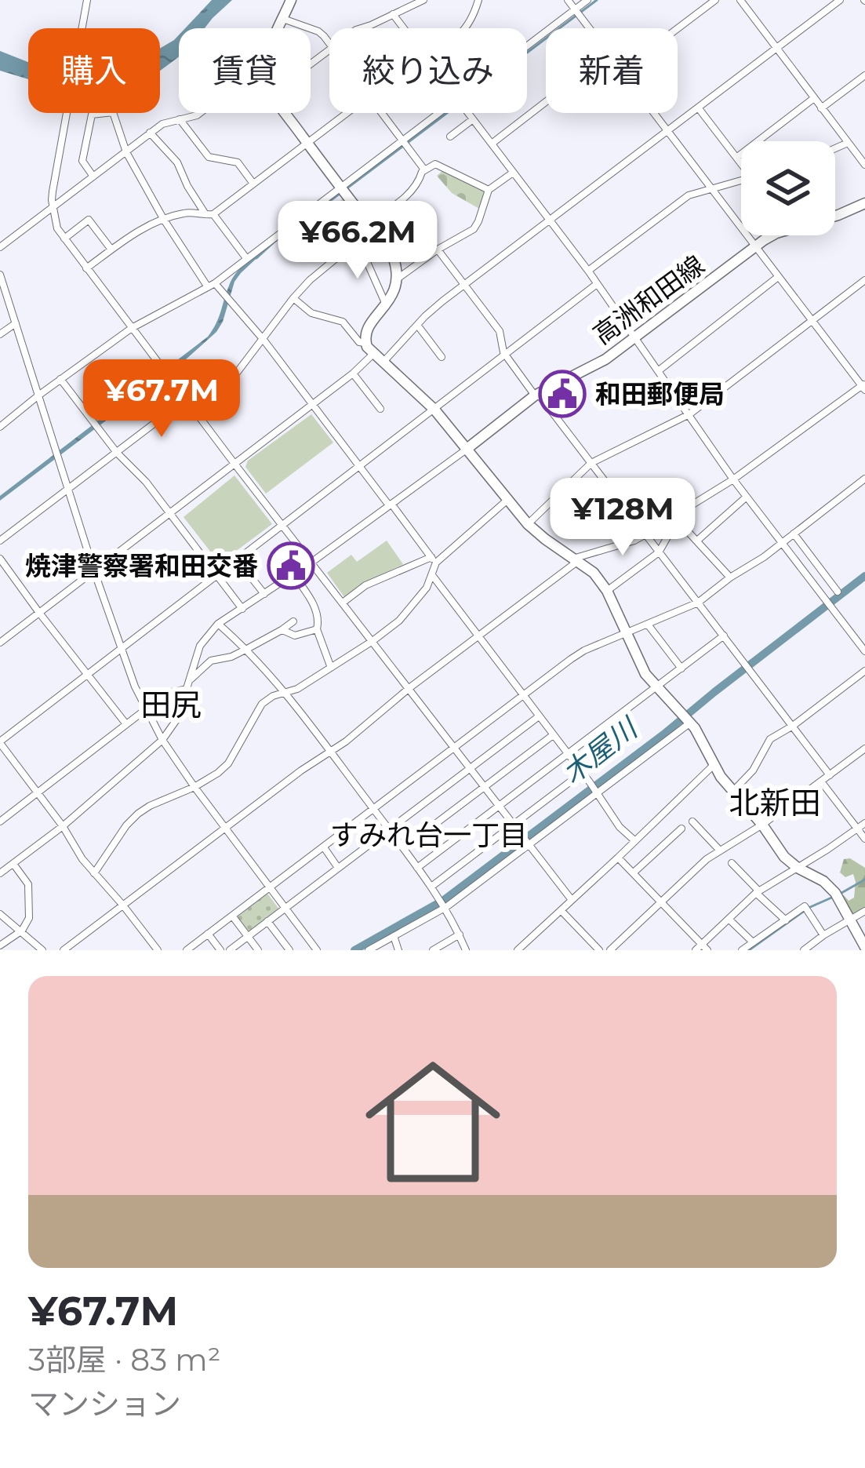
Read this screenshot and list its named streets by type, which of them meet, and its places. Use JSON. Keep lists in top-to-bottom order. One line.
{"streets":{"main road":["高洲和田線"]},"districts":["田尻","北新田","すみれ台一丁目"],"water":["木屋川"],"places":{"public building":["和田郵便局","焼津警察署和田交番"]},"page":{"chip":["購入","賃貸","絞り込み","新着"],"price":["¥66.2M","¥67.7M","¥128M"],"list":[{"name":"¥67.7M","note":"3部屋 · 83 m² · マンション"}]}}
